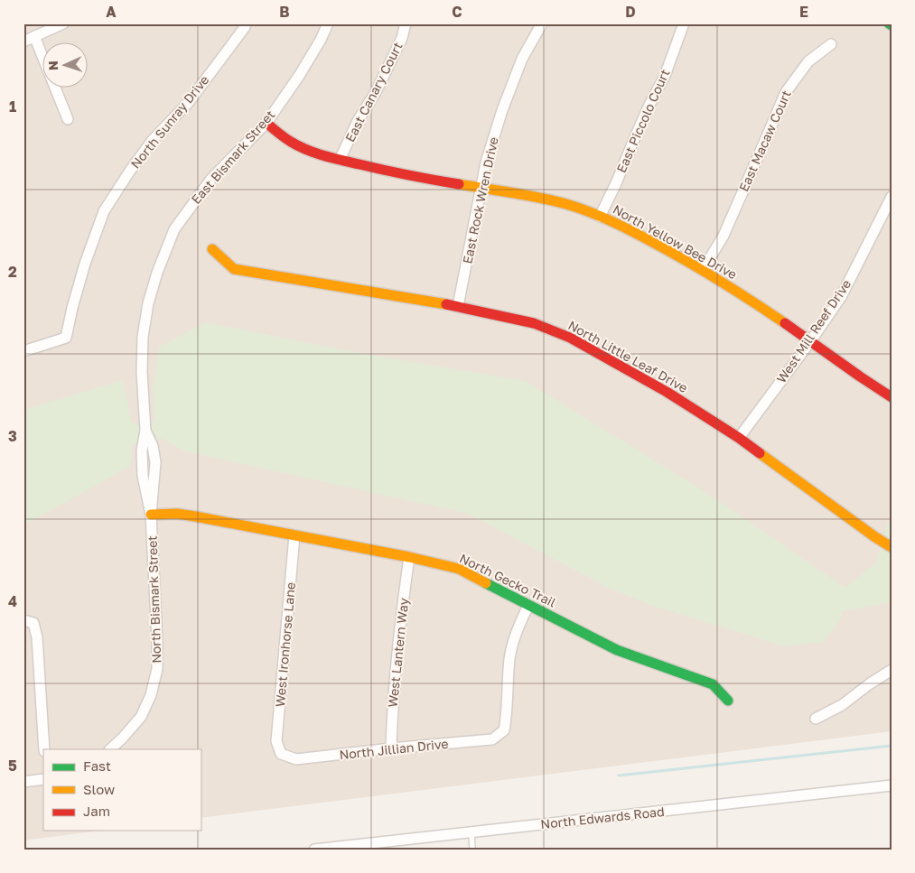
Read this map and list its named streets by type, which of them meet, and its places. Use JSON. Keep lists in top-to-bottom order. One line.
{"streets":{"street":["East Canary Court","East Piccolo Court","North Sunray Drive","East Macaw Court","East Bismark Street","East Rock Wren Drive","North Yellow Bee Drive","West Mill Reef Drive","North Little Leaf Drive","North Gecko Trail","North Bismark Street","West Ironhorse Lane","West Lantern Way","North Jillian Drive","North Edwards Road"]},"crossings":[["East Canary Court","North Yellow Bee Drive"],["East Piccolo Court","North Yellow Bee Drive"],["East Macaw Court","North Yellow Bee Drive"],["East Bismark Street","North Yellow Bee Drive"],["East Bismark Street","North Gecko Trail"],["East Bismark Street","North Bismark Street"],["East Rock Wren Drive","North Yellow Bee Drive"],["East Rock Wren Drive","North Little Leaf Drive"],["North Yellow Bee Drive","West Mill Reef Drive"],["West Mill Reef Drive","North Little Leaf Drive"],["North Gecko Trail","North Bismark Street"],["North Gecko Trail","West Ironhorse Lane"],["North Gecko Trail","West Lantern Way"],["North Gecko Trail","North Jillian Drive"],["West Ironhorse Lane","North Jillian Drive"],["West Lantern Way","North Jillian Drive"]],"legend":["Fast","Slow","Jam"],"north":"left","grid":{"columns":["A","B","C","D","E"],"rows":["1","2","3","4","5"]}}
